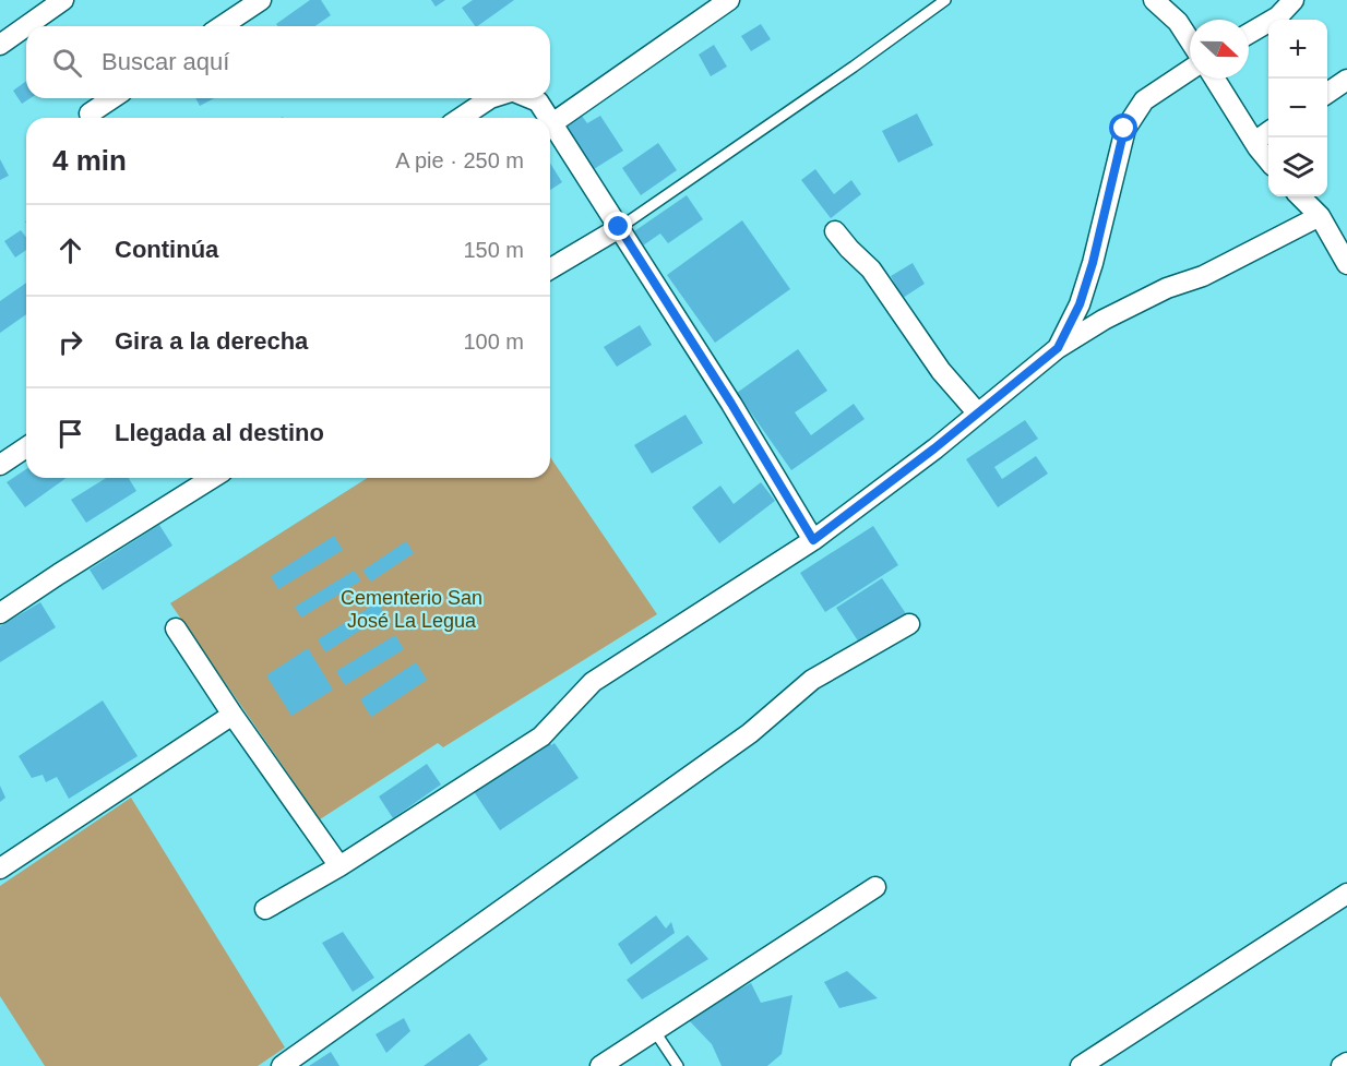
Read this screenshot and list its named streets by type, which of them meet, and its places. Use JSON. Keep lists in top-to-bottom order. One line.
{"parks":["Cementerio San José La Legua"],"north":"right","page":{"map_buttons":["+","−"],"search":"Buscar aquí","heading":["4 min","A pie · 250 m"],"list":[["Continúa","150 m"],["Gira a la derecha","100 m"],"Llegada al destino"]}}
